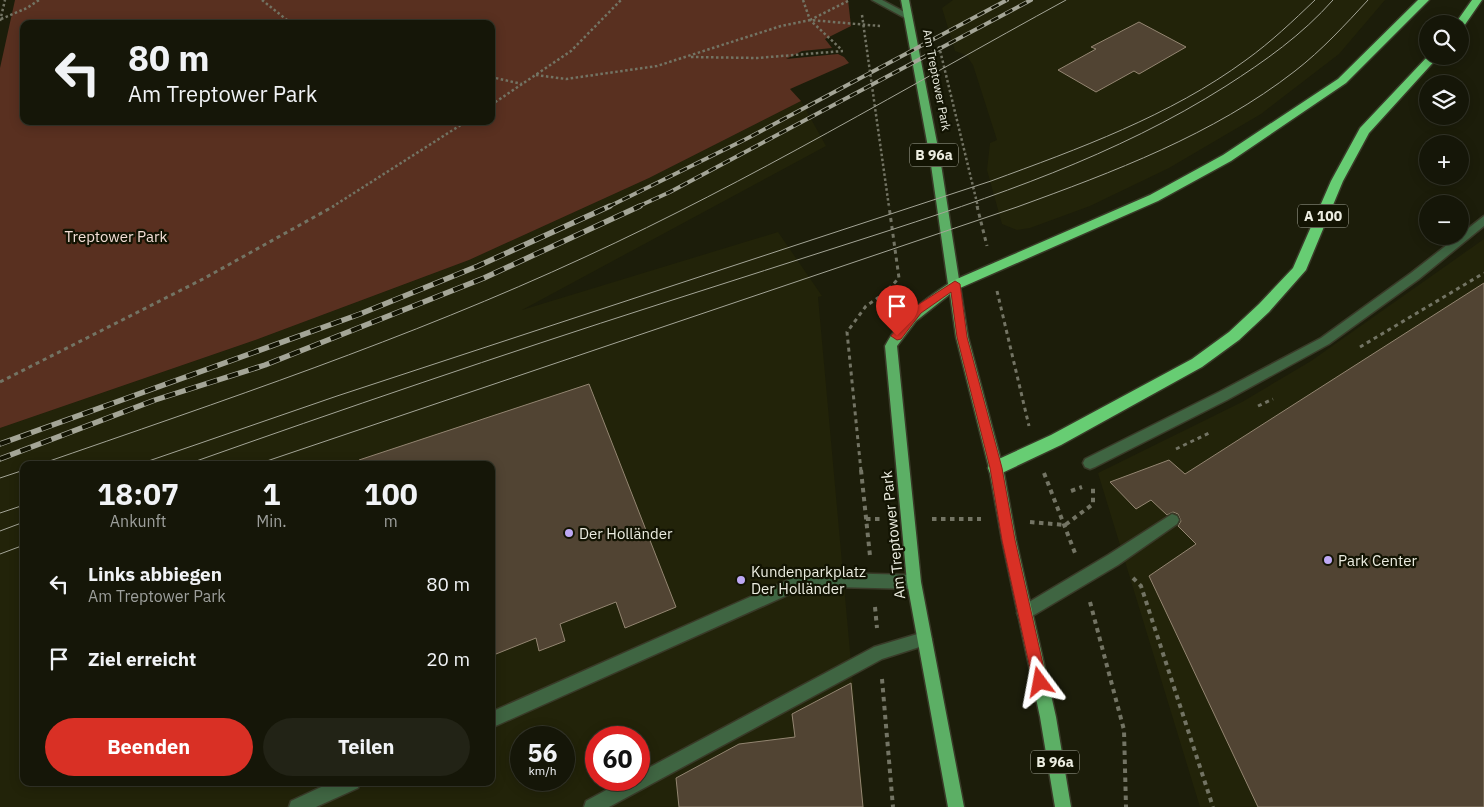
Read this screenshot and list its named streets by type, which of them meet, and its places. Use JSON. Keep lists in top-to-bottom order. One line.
{"streets":{"highway":["A 100"],"main road":["Am Treptower Park","B 96a"]},"crossings":[["Am Treptower Park","A 100"]],"parks":["Treptower Park"],"places":["Der Holländer","Park Center","Kundenparkplatz Der Holländer"],"page":{"map_buttons":["+","−"],"turn":["80 m","Am Treptower Park"],"eta":["18:07","Ankunft","1","Min.","100","m"],"list":[{"name":"Links abbiegen","note":"Am Treptower Park","value":"80 m"},{"name":"Ziel erreicht","value":"20 m"}],"buttons":["Beenden","Teilen"],"speed":"56 km/h","limit":"60"}}
